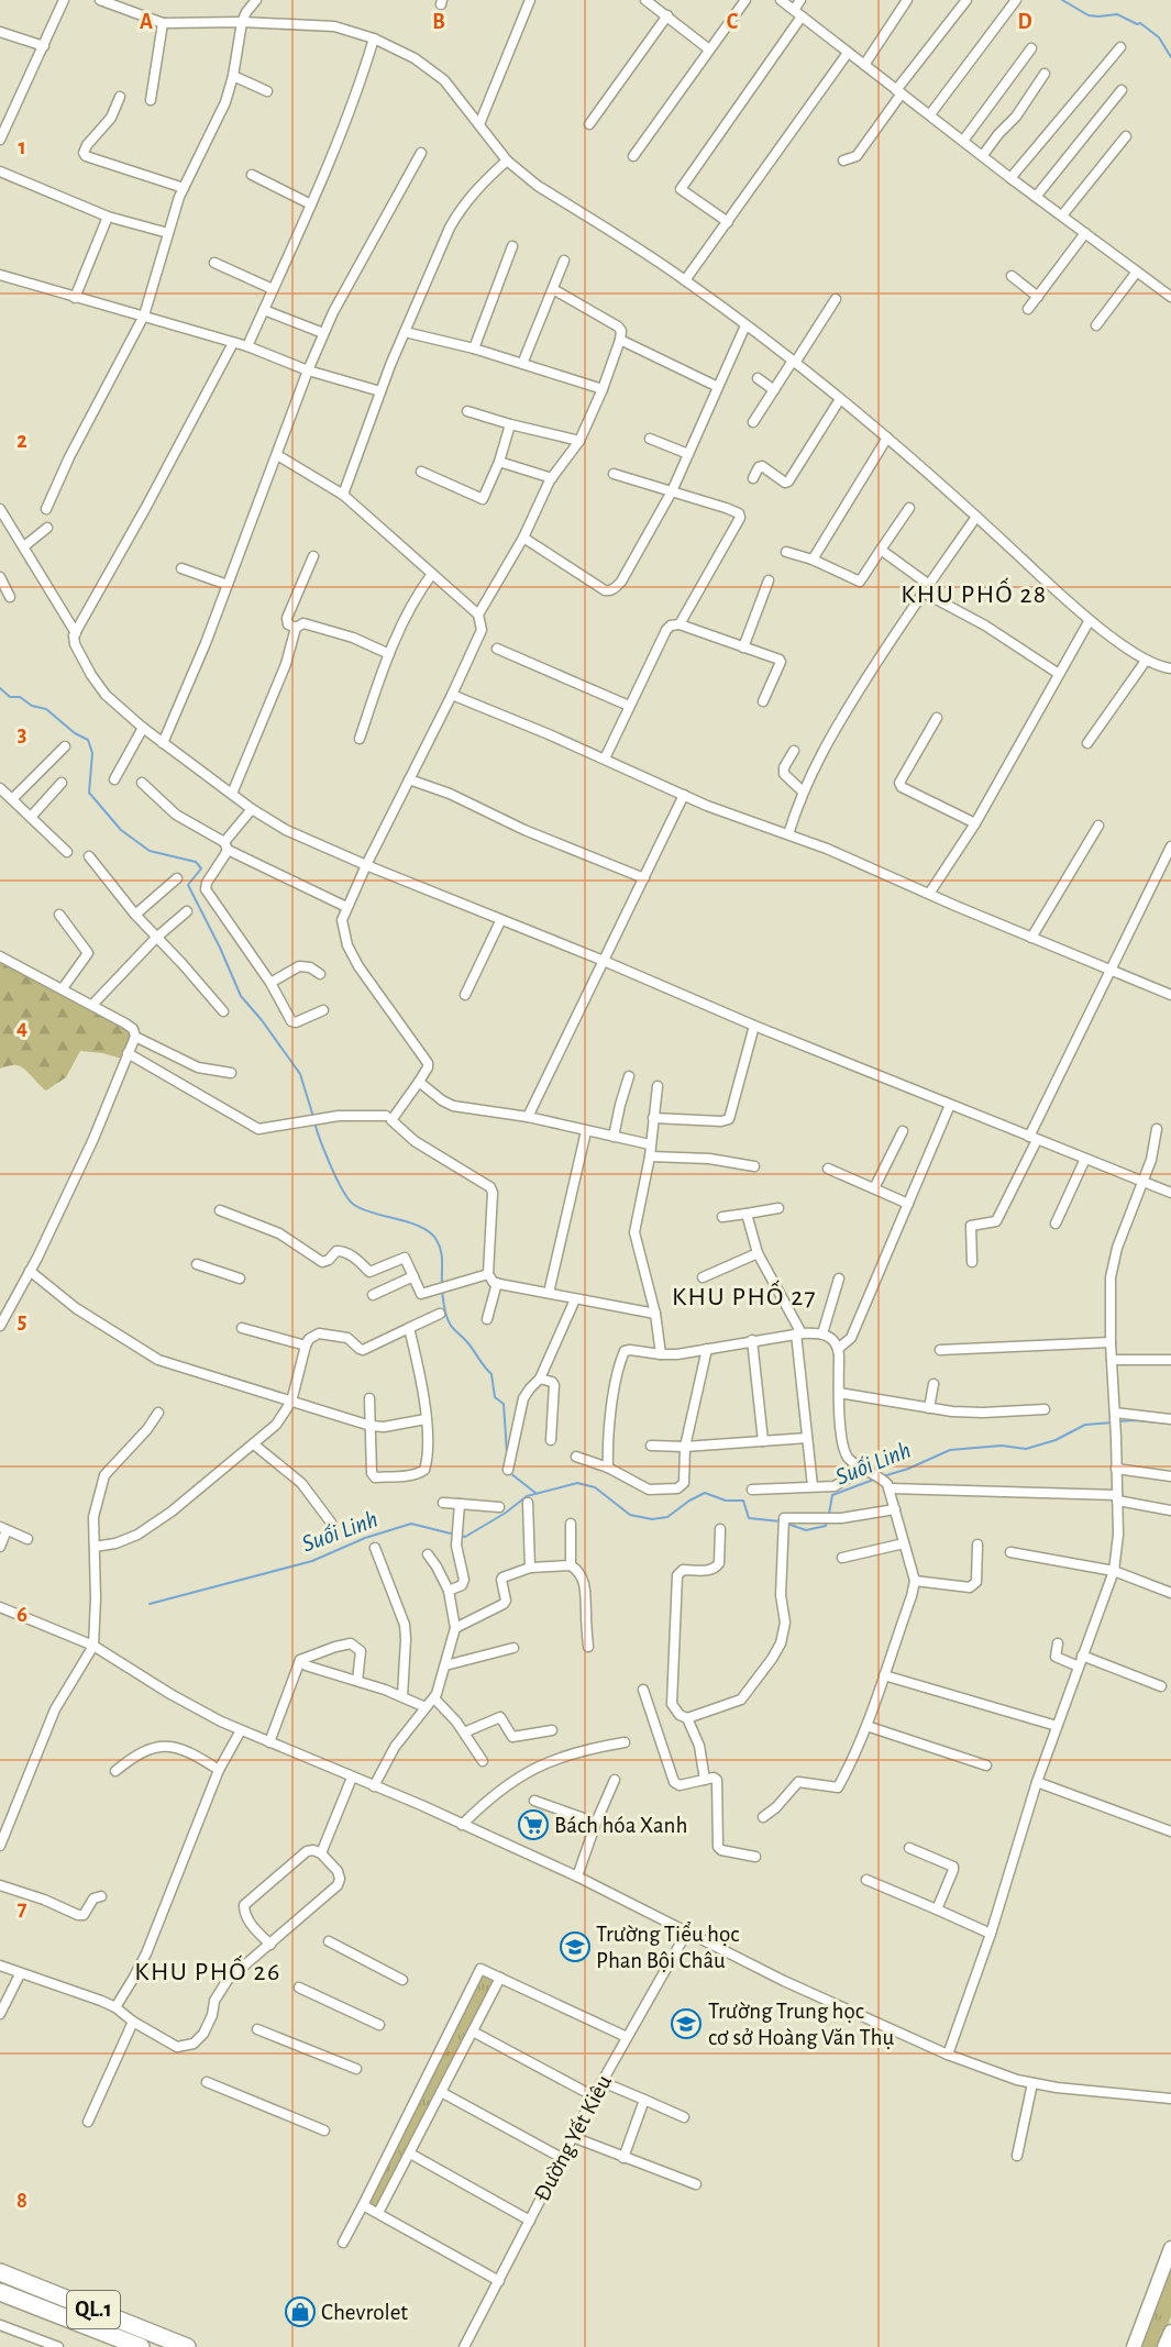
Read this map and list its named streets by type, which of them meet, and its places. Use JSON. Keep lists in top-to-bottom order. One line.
{"streets":{"highway":["QL.1"],"street":["Đường Yết Kiêu"]},"districts":["KHU PHỐ 28","KHU PHỐ 27","KHU PHỐ 26"],"water":["Suối Linh"],"places":{"supermarket":["Bách hóa Xanh"],"school or university":["Trường Tiểu học Phan Bội Châu","Trường Trung học cơ sở Hoàng Văn Thụ"],"shop":["Chevrolet"]},"grid":{"columns":["A","B","C","D"],"rows":["1","2","3","4","5","6","7","8"]}}
